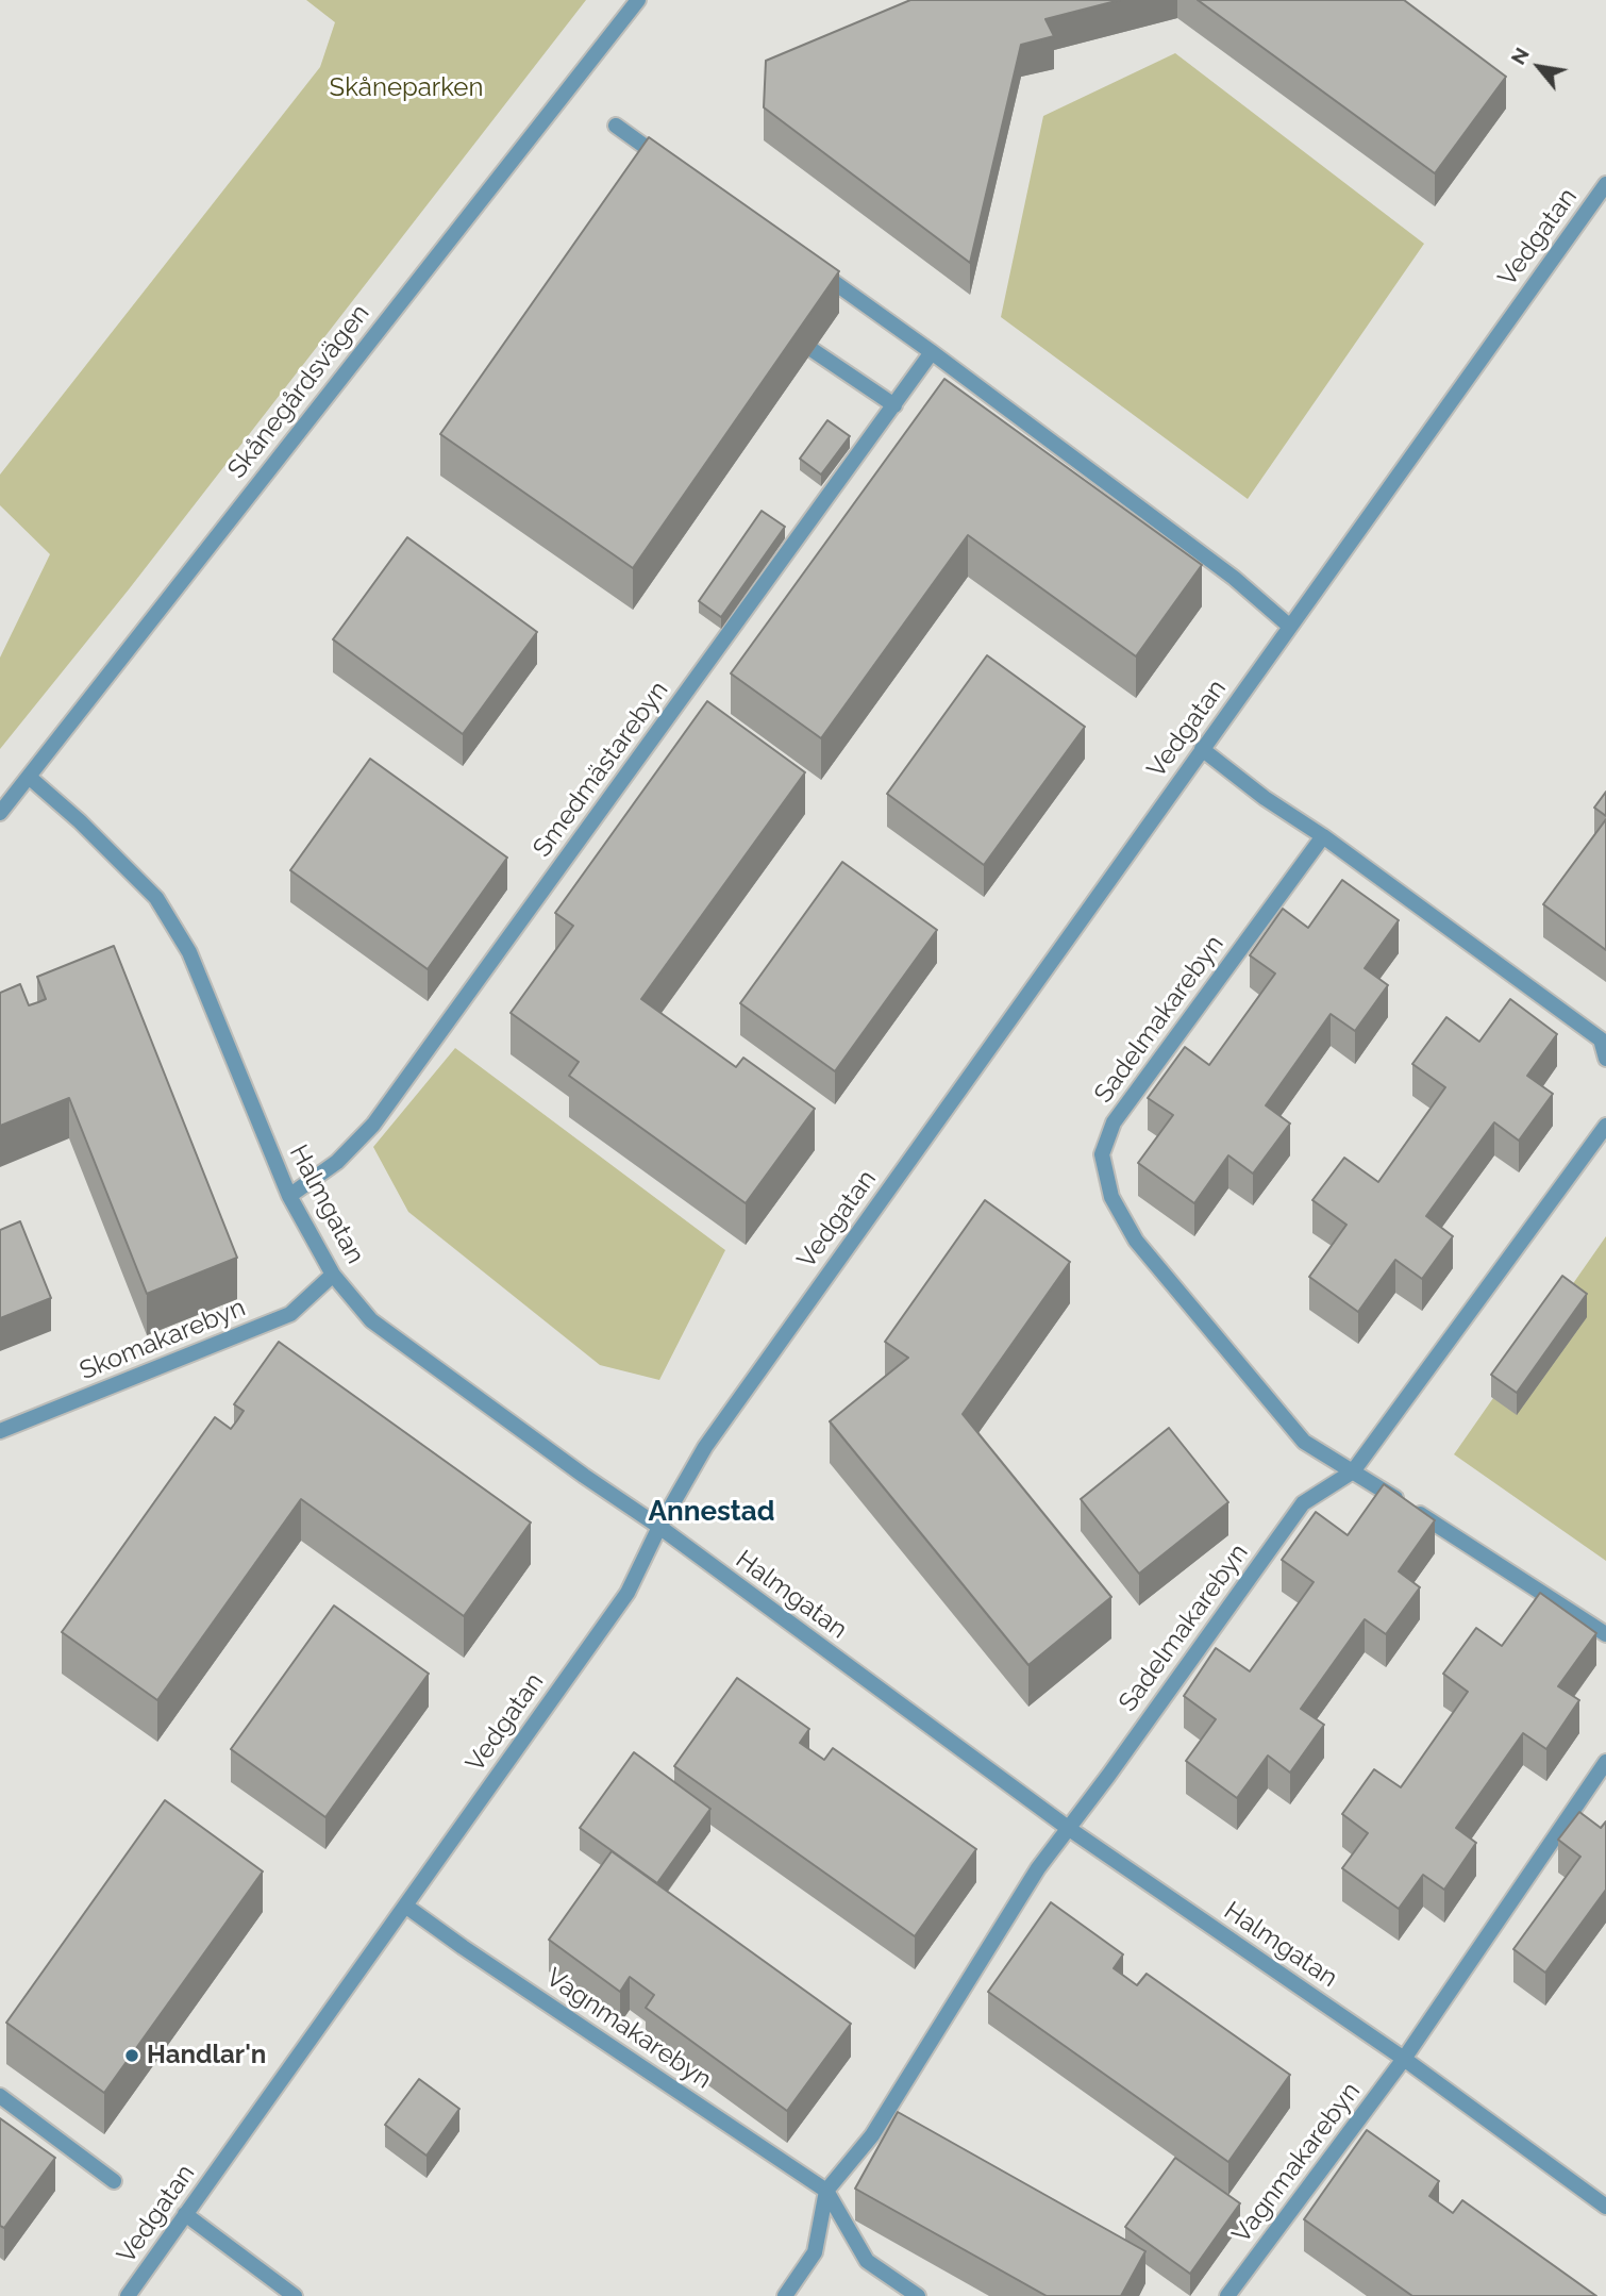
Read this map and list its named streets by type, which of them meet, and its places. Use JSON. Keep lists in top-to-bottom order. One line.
{"streets":{"street":["Vedgatan","Skånegårdsvägen","Smedmästarebyn","Sadelmakarebyn","Halmgatan","Skomakarebyn","Vagnmakarebyn"]},"crossings":[["Vedgatan","Halmgatan"],["Vedgatan","Vagnmakarebyn"],["Skånegårdsvägen","Halmgatan"],["Smedmästarebyn","Halmgatan"],["Sadelmakarebyn","Halmgatan"],["Halmgatan","Skomakarebyn"],["Halmgatan","Vagnmakarebyn"]],"districts":["Annestad"],"parks":["Skåneparken"],"places":["Handlar'n"],"north":"top left"}
